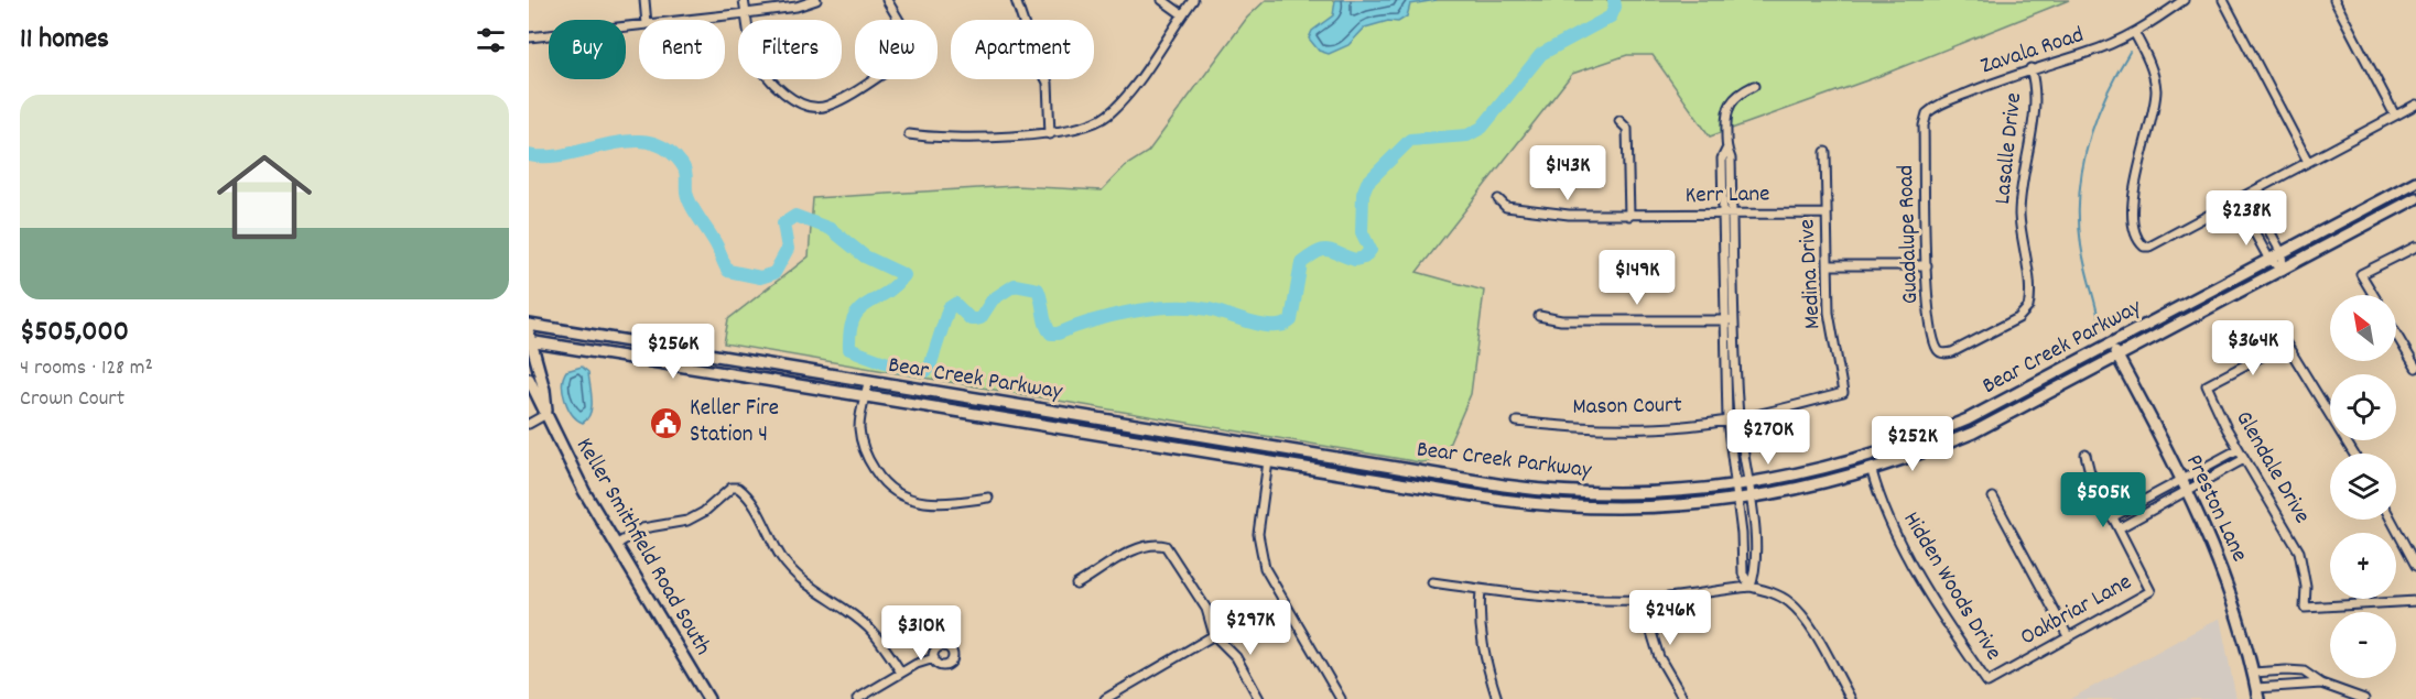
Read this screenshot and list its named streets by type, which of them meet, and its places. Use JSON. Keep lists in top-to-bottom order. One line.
{"streets":{"main road":["Bear Creek Parkway","Preston Lane","Keller Smithfield Road South"],"street":["Zavala Road","Lasalle Drive","Kerr Lane","Guadalupe Road","Medina Drive","Mason Court","Glendale Drive","Hidden Woods Drive","Oakbriar Lane"]},"crossings":[["Zavala Road","Lasalle Drive"],["Zavala Road","Guadalupe Road"],["Lasalle Drive","Guadalupe Road"],["Kerr Lane","Medina Drive"],["Medina Drive","Mason Court"],["Bear Creek Parkway","Preston Lane"],["Bear Creek Parkway","Keller Smithfield Road South"],["Bear Creek Parkway","Hidden Woods Drive"],["Hidden Woods Drive","Oakbriar Lane"]],"places":{"public building":["Keller Fire Station 4"]},"north":"top left","page":{"heading":"11 homes","chip":["Buy","Rent","Filters","New","Apartment"],"list":[{"name":"$505,000","note":"4 rooms · 128 m² · Crown Court"}],"price":["$143K","$238K","$149K","$364K","$256K","$270K","$252K","$505K","$246K","$297K","$310K"],"map_buttons":["+","−"]}}
